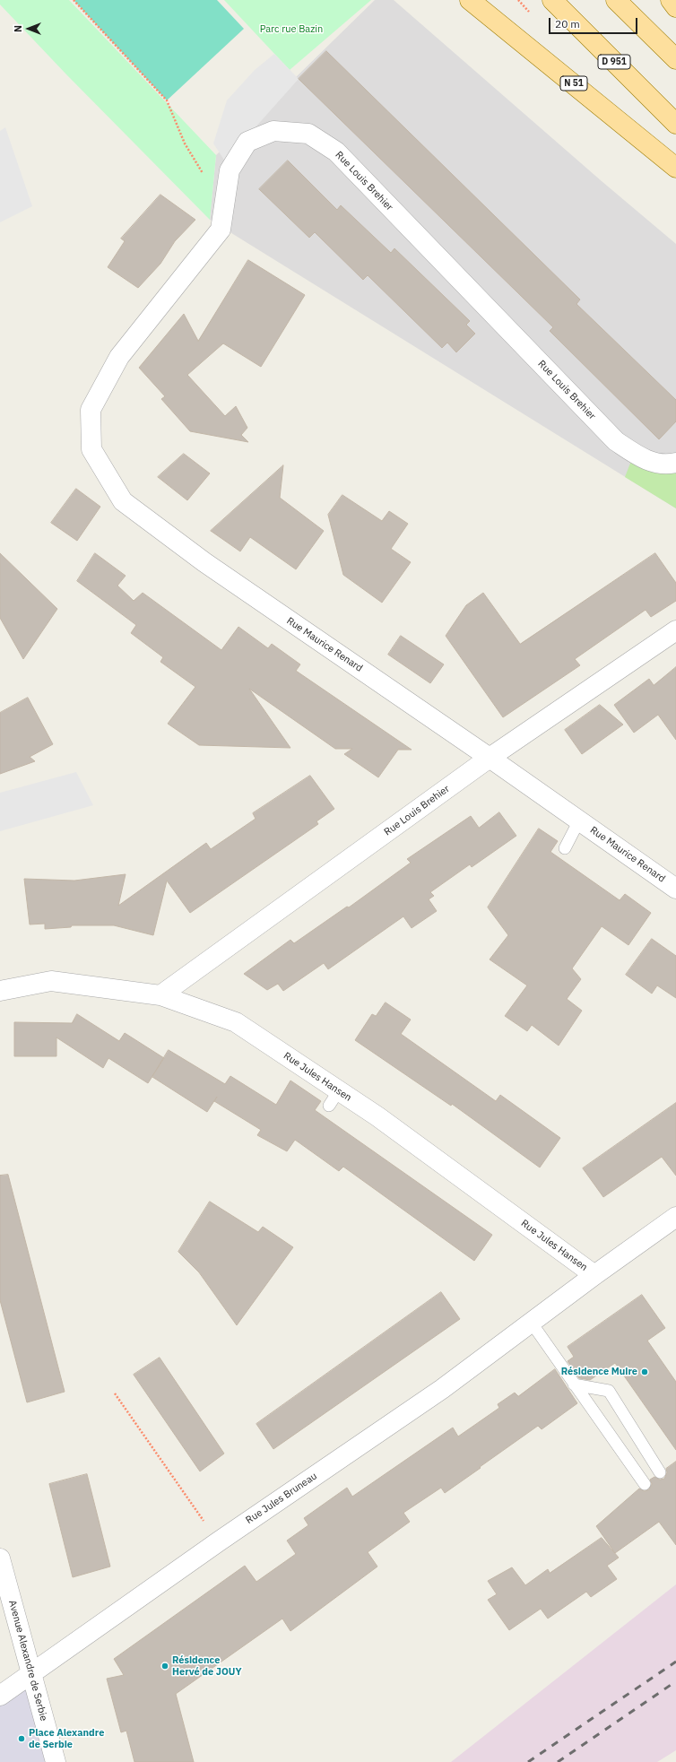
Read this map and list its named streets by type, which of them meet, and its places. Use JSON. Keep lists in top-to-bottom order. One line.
{"streets":{"main road":["D 951","N 51"],"street":["Rue Louis Brehier","Rue Maurice Renard","Rue Jules Hansen","Rue Jules Bruneau","Avenue Alexandre de Serbie"]},"crossings":[["Rue Louis Brehier","Rue Maurice Renard"],["Rue Louis Brehier","Rue Jules Hansen"],["Rue Jules Hansen","Rue Jules Bruneau"],["Rue Jules Bruneau","Avenue Alexandre de Serbie"]],"parks":["Parc rue Bazin"],"places":["Résidence Muire","Résidence Hervé de JOUY","Place Alexandre de Serbie"],"scale_bar":"20 m","north":"left"}
